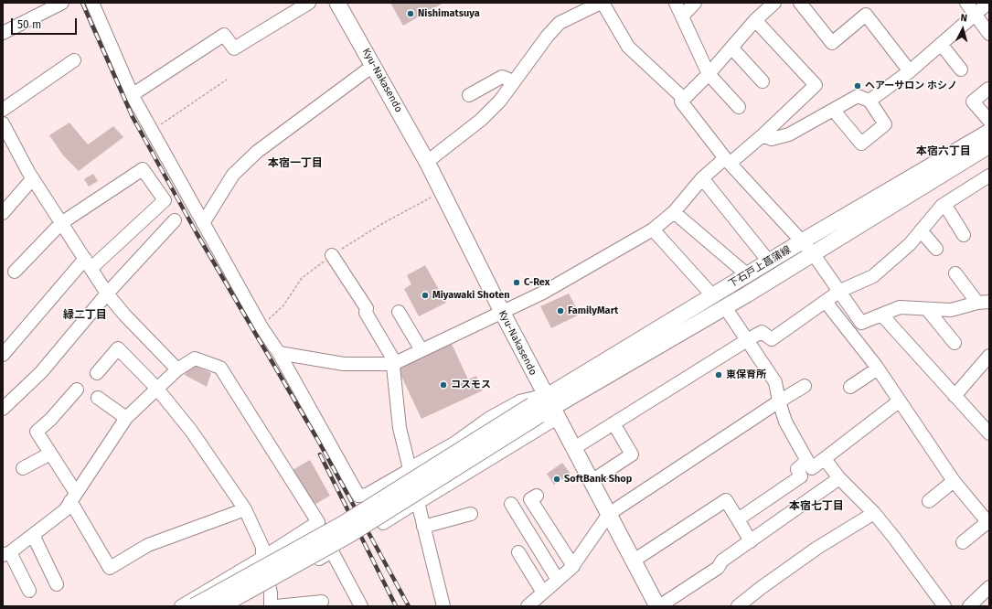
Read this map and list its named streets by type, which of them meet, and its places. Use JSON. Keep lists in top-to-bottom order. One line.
{"streets":{"main road":["Kyu-Nakasendo","下石戸上菖蒲線"]},"crossings":[["Kyu-Nakasendo","下石戸上菖蒲線"]],"districts":["本宿六丁目","本宿一丁目","緑二丁目","本宿七丁目"],"places":["Nishimatsuya","ヘアーサロン ホシノ","C-Rex","Miyawaki Shoten","FamilyMart","東保育所","コスモス","SoftBank Shop"],"scale_bar":"50 m","north":"top"}
